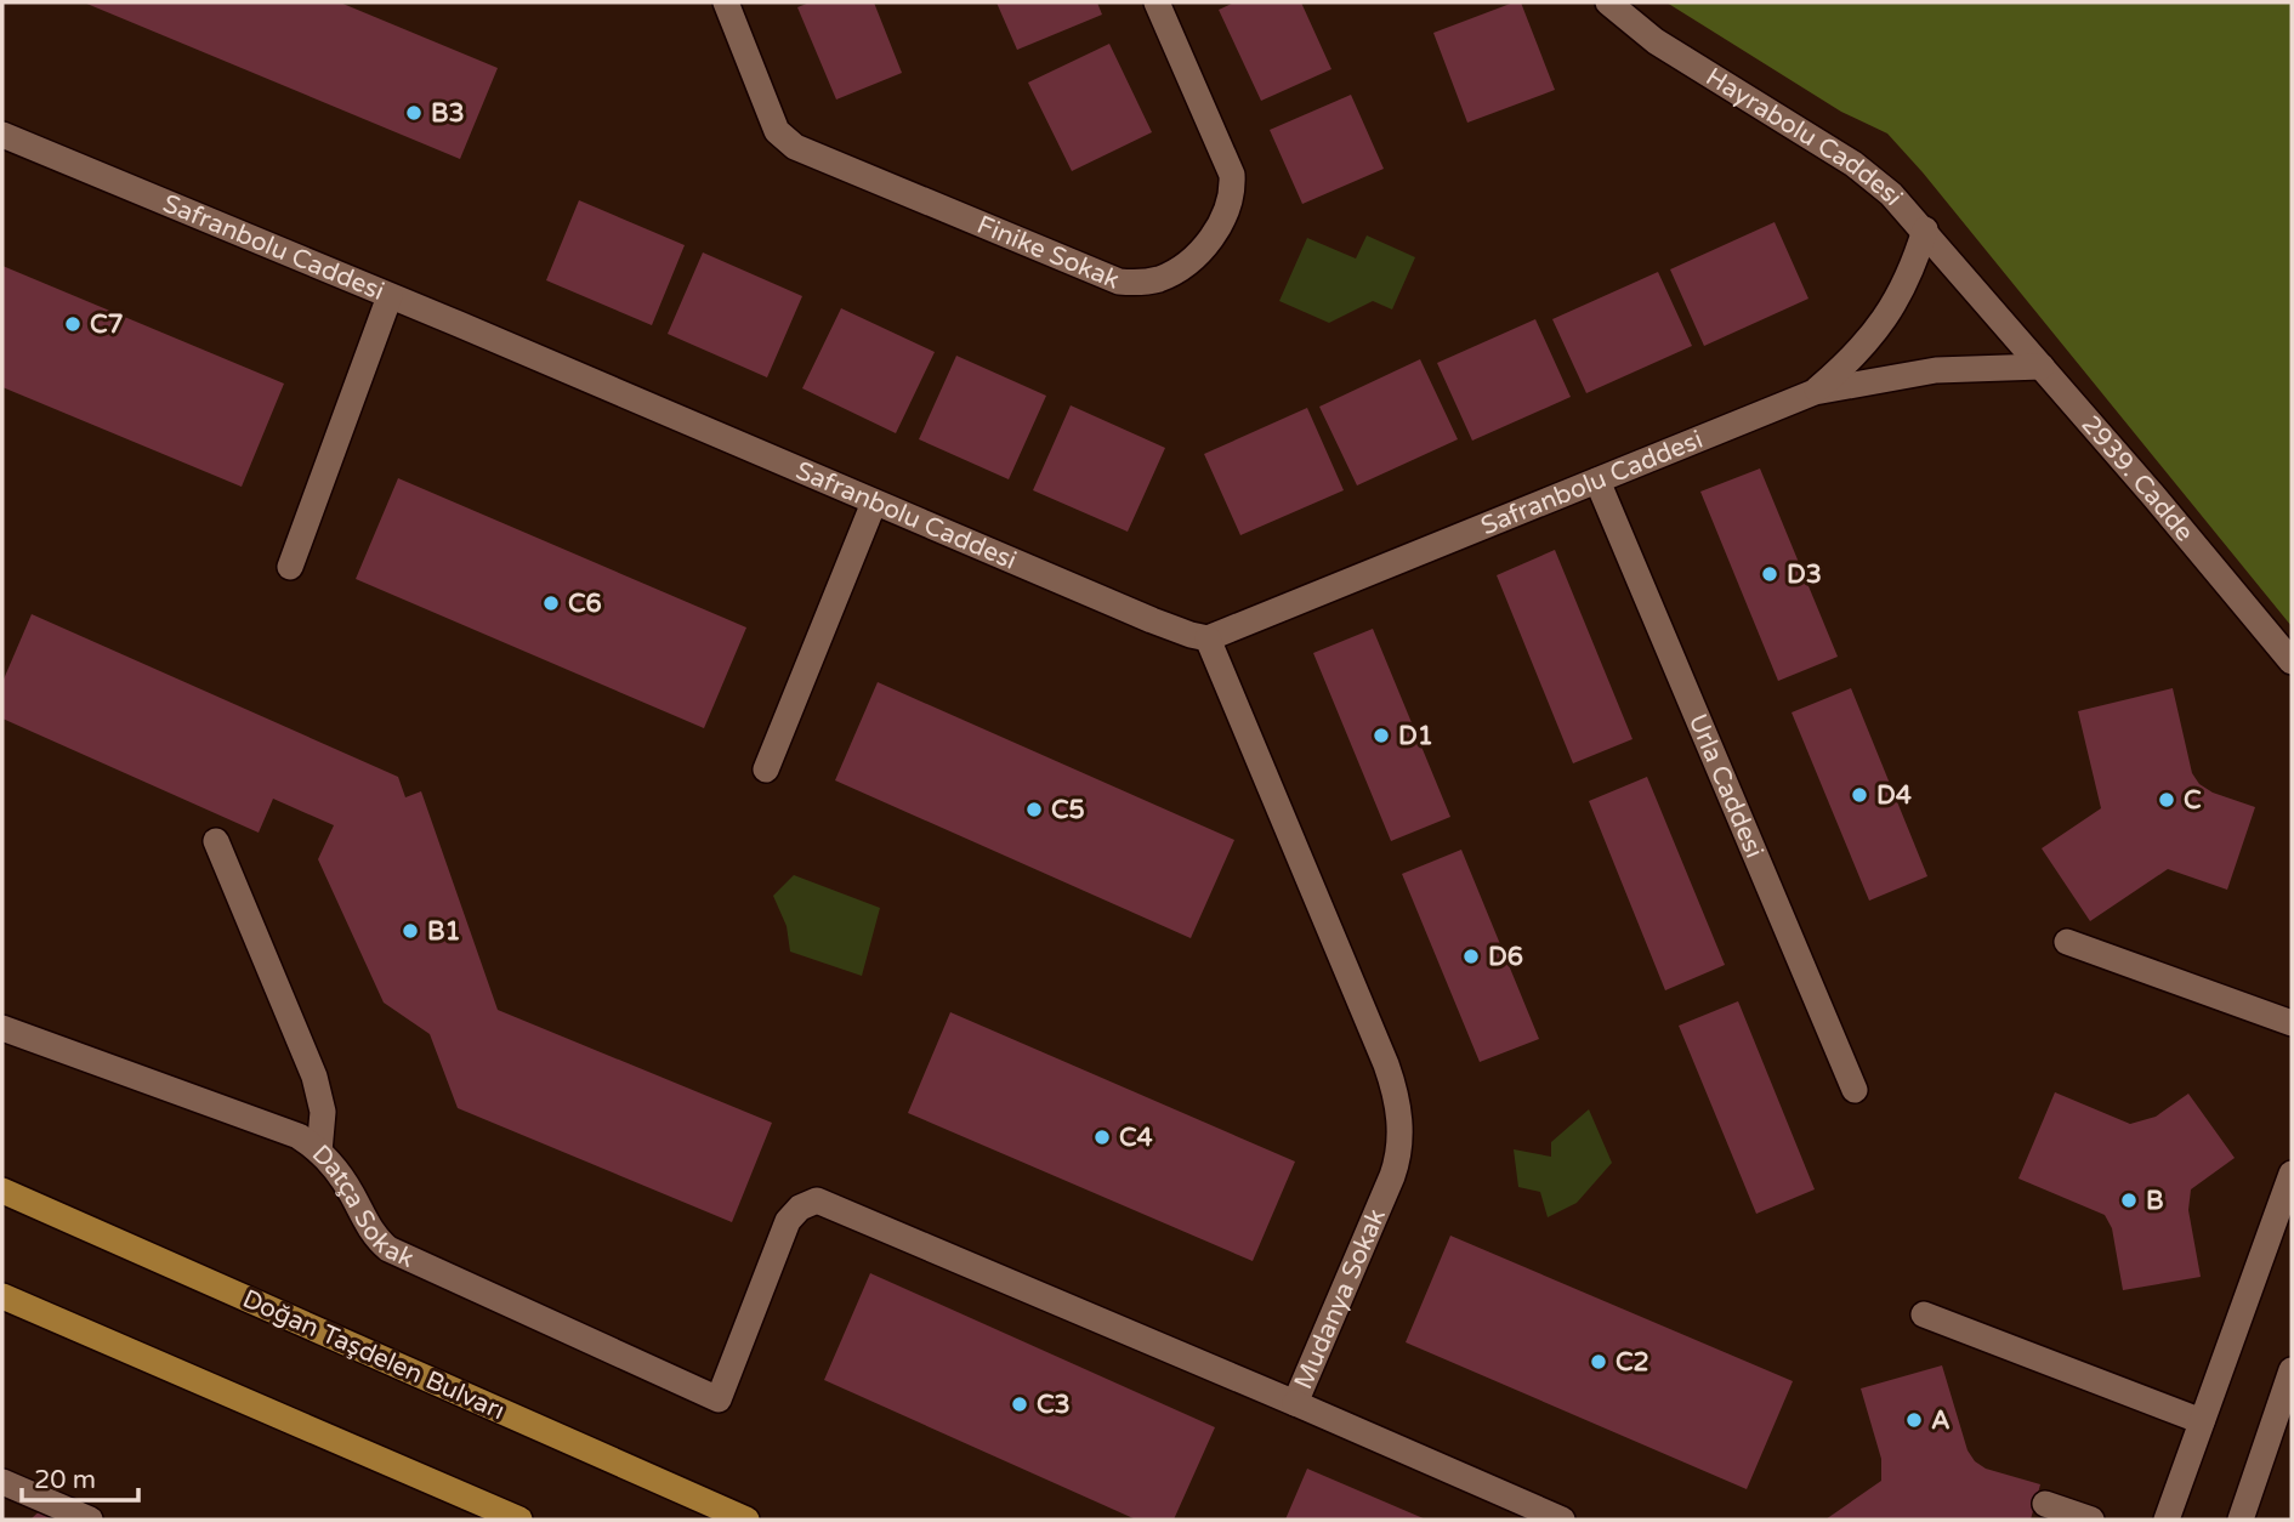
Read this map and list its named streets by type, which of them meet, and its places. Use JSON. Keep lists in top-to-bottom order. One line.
{"streets":{"main road":["Doğan Taşdelen Bulvarı"],"street":["Hayrabolu Caddesi","Safranbolu Caddesi","Finike Sokak","2939. Cadde","Urla Caddesi","Datça Sokak","Mudanya Sokak"]},"crossings":[["Hayrabolu Caddesi","Safranbolu Caddesi"],["Hayrabolu Caddesi","2939. Cadde"],["Safranbolu Caddesi","2939. Cadde"],["Safranbolu Caddesi","Urla Caddesi"],["Safranbolu Caddesi","Mudanya Sokak"],["Datça Sokak","Mudanya Sokak"]],"places":["B3","C7","D3","C6","D1","D4","C","C5","B1","D6","C4","B","C2","C3","A"],"scale_bar":"20 m"}
